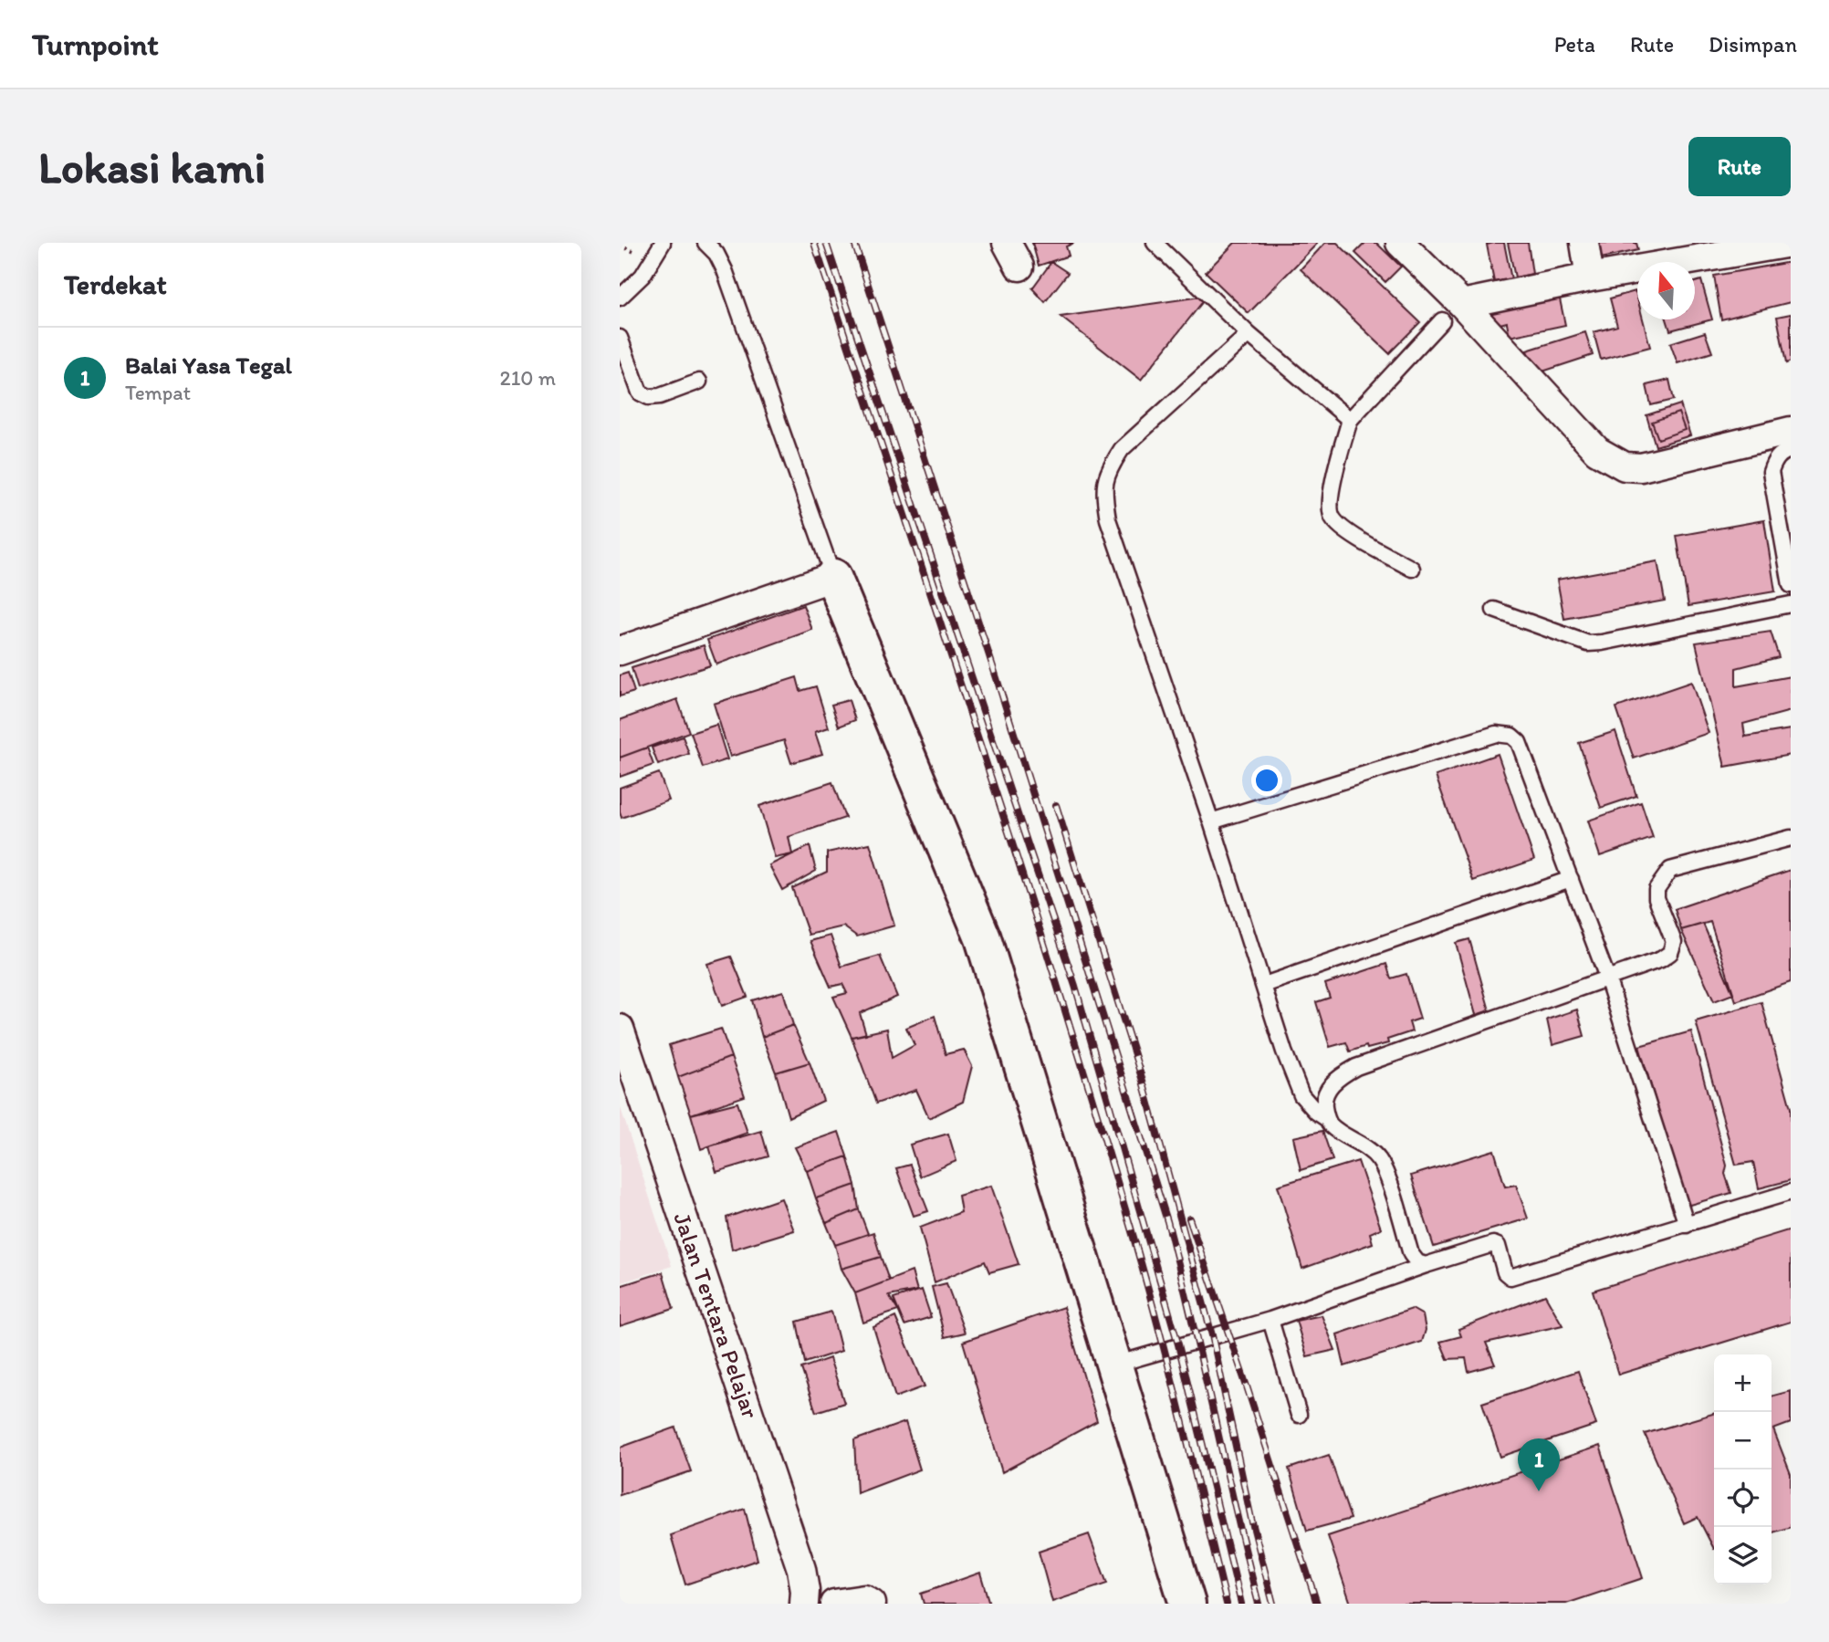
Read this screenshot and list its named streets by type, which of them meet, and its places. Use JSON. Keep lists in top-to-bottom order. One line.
{"streets":{"street":["Jalan Tentara Pelajar"]},"north":"top","page":{"header":"Turnpoint","nav":["Peta","Rute","Disimpan"],"buttons":"Rute","title":"Lokasi kami","heading":"Terdekat","list":[{"mark":"1","name":"Balai Yasa Tegal","note":"Tempat","value":"210 m"}],"map_buttons":["+","−"],"pins":"1"}}
